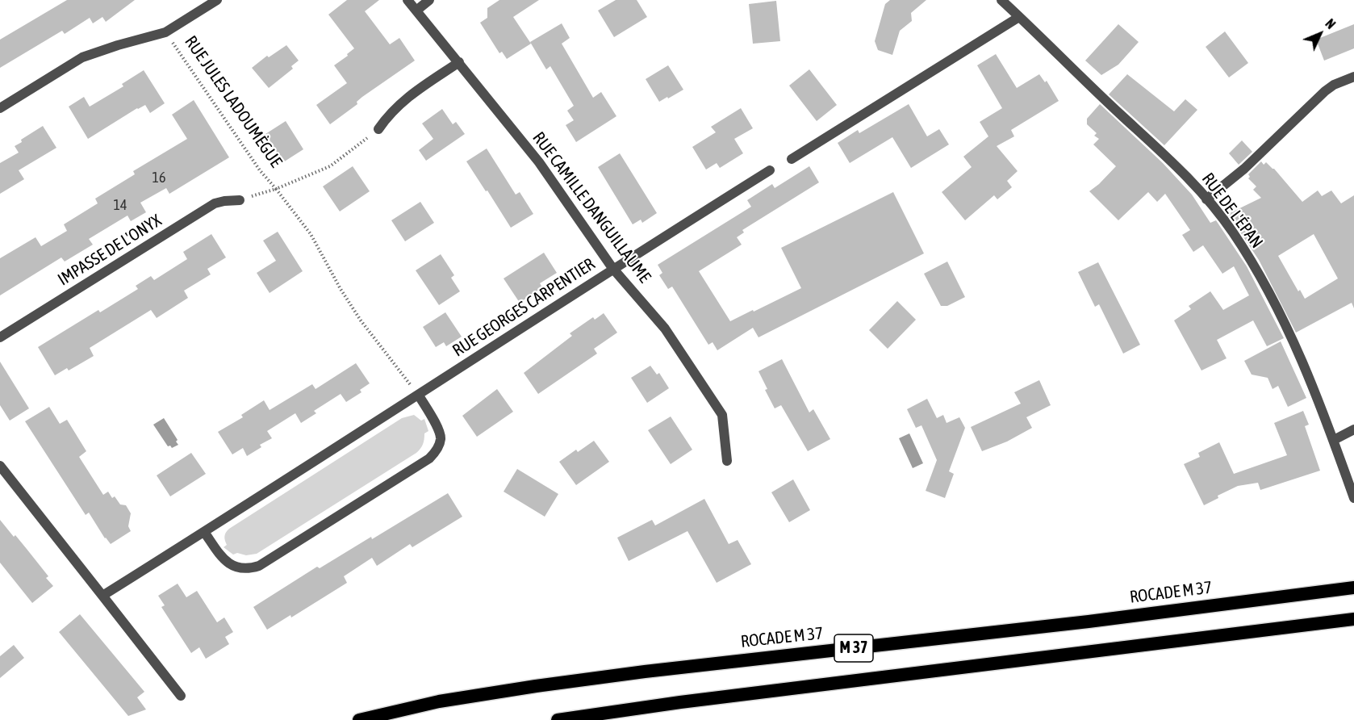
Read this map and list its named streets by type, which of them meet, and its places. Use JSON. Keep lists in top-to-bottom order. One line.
{"streets":{"highway":["ROCADE M 37","M 37"],"street":["RUE CAMILLE DANGUILLAUME","RUE DE L'ÉPAN","IMPASSE DE L'ONYX","RUE GEORGES CARPENTIER"],"path":["RUE JULES LADOUMÈGUE"]},"crossings":[["RUE JULES LADOUMÈGUE","IMPASSE DE L'ONYX"],["RUE CAMILLE DANGUILLAUME","RUE GEORGES CARPENTIER"]],"house_numbers":["16","14"],"north":"top right"}
